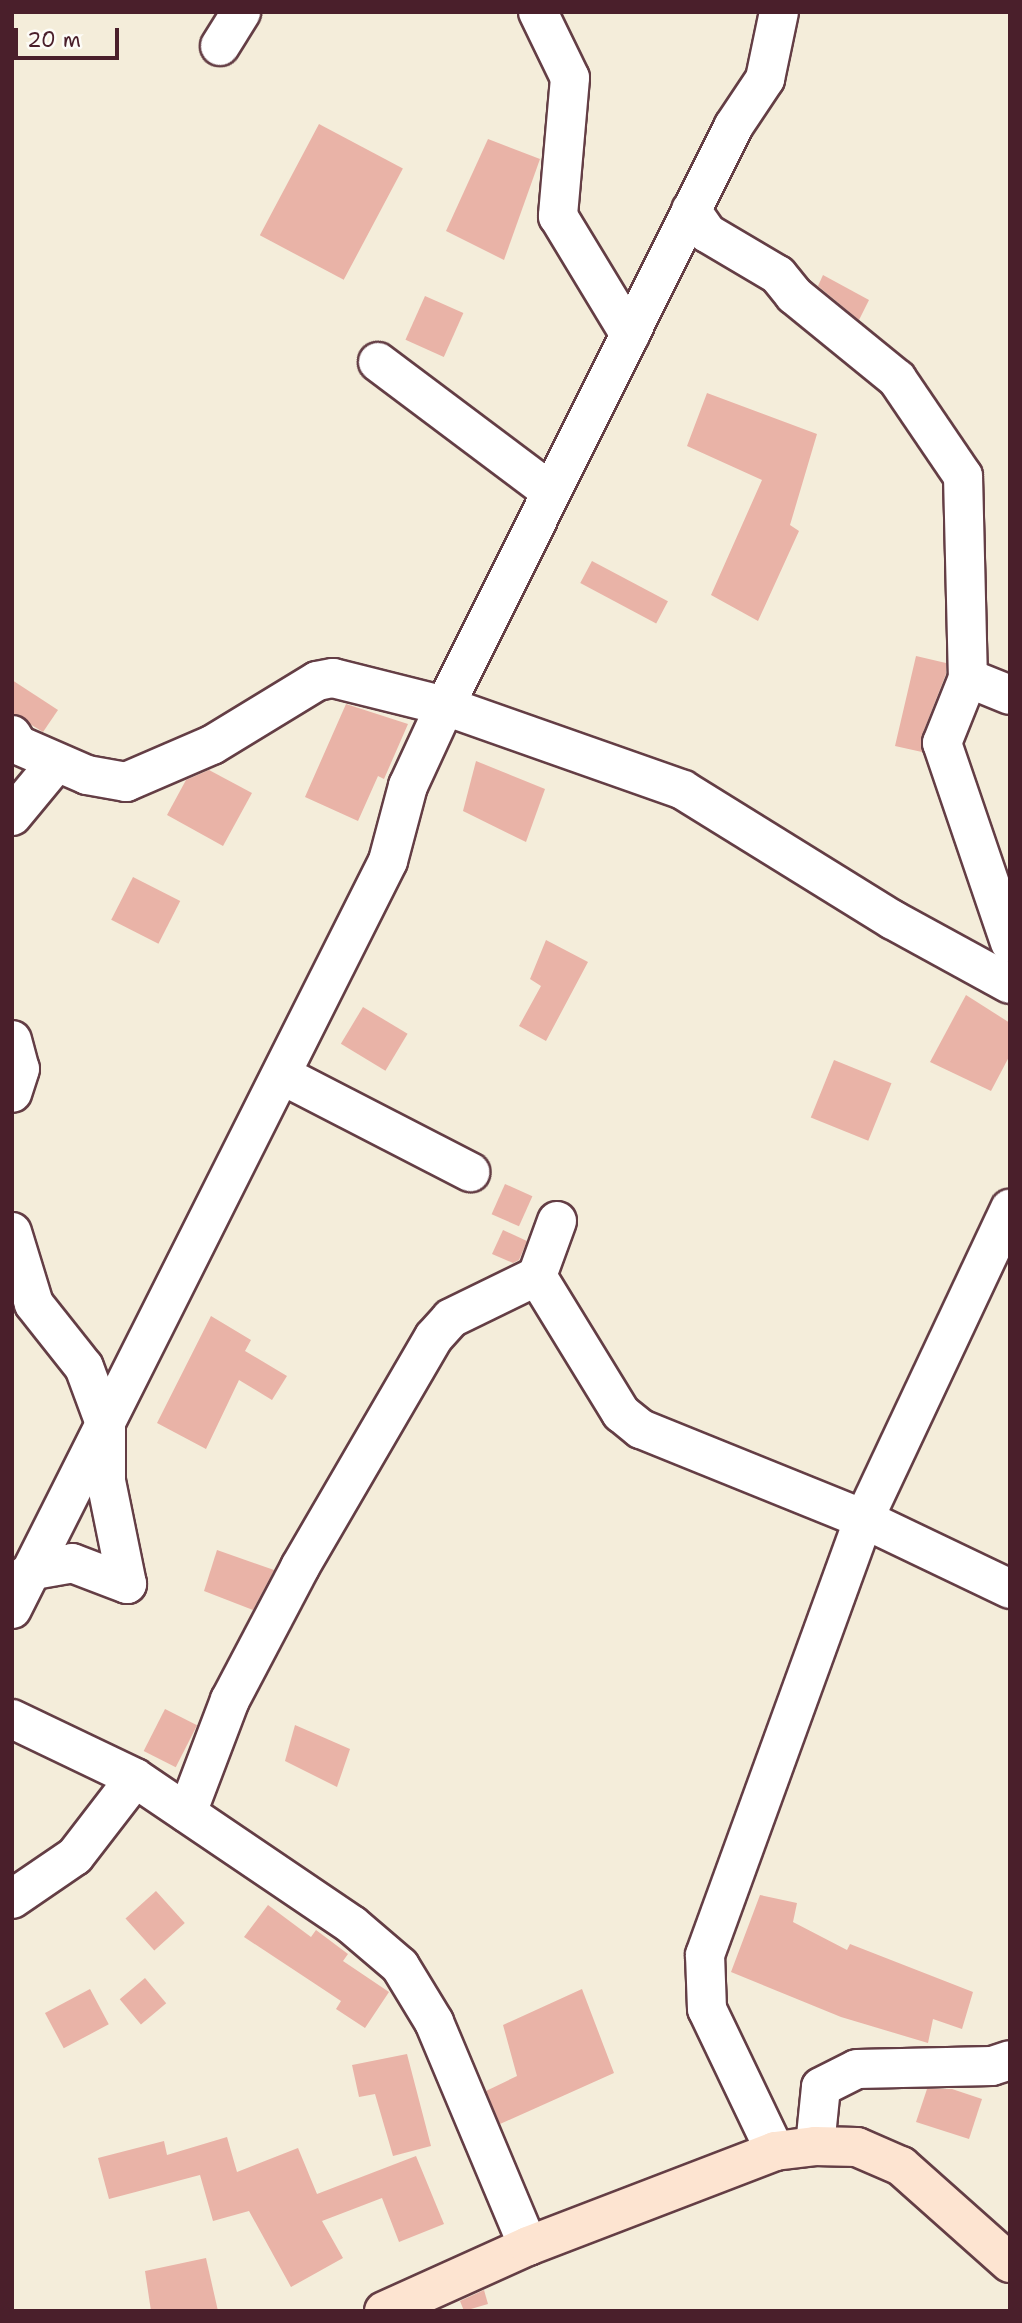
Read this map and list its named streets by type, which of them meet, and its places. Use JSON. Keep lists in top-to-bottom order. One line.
{"scale_bar":"20 m"}
